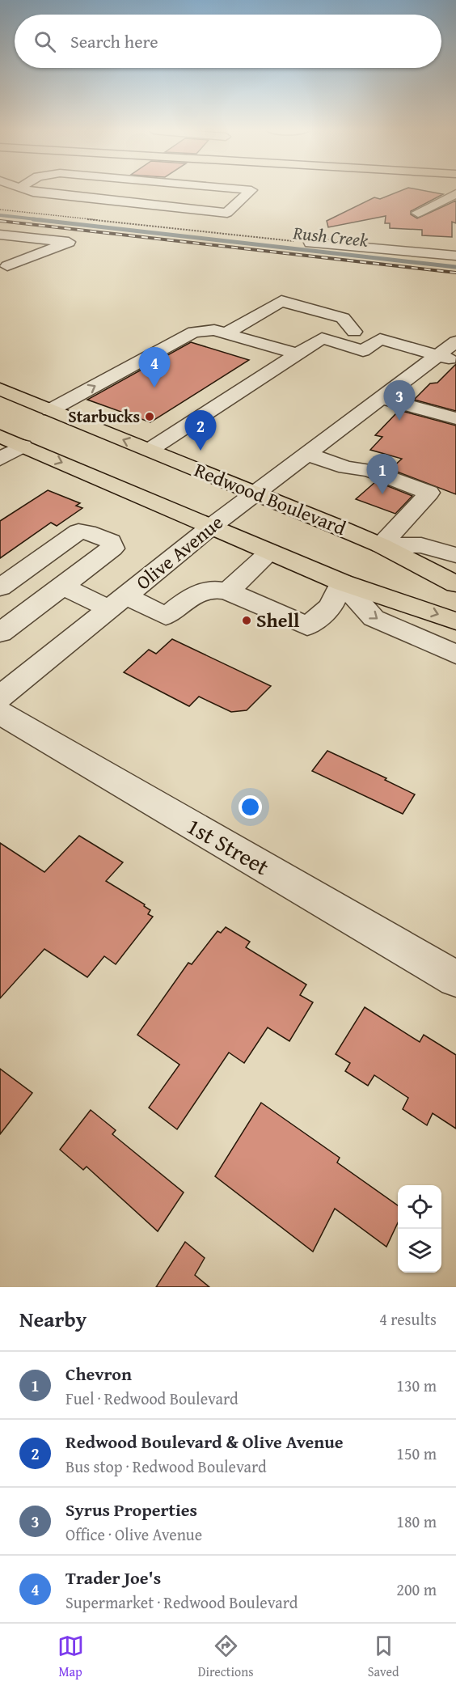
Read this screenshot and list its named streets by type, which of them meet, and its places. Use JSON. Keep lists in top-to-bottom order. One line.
{"streets":{"main road":["Redwood Boulevard"],"street":["Olive Avenue","1st Street"]},"crossings":[["Redwood Boulevard","Olive Avenue"],["Olive Avenue","1st Street"]],"water":["Rush Creek"],"places":["Starbucks","Shell"],"page":{"search":"Search here","pins":["4","3","2","1"],"heading":["Nearby","4 results"],"list":[{"mark":"1","name":"Chevron","note":"Fuel · Redwood Boulevard","value":"130 m"},{"mark":"2","name":"Redwood Boulevard & Olive Avenue","note":"Bus stop · Redwood Boulevard","value":"150 m"},{"mark":"3","name":"Syrus Properties","note":"Office · Olive Avenue","value":"180 m"},{"mark":"4","name":"Trader Joe's","note":"Supermarket · Redwood Boulevard","value":"200 m"}],"nav":["Map","Directions","Saved"]}}
